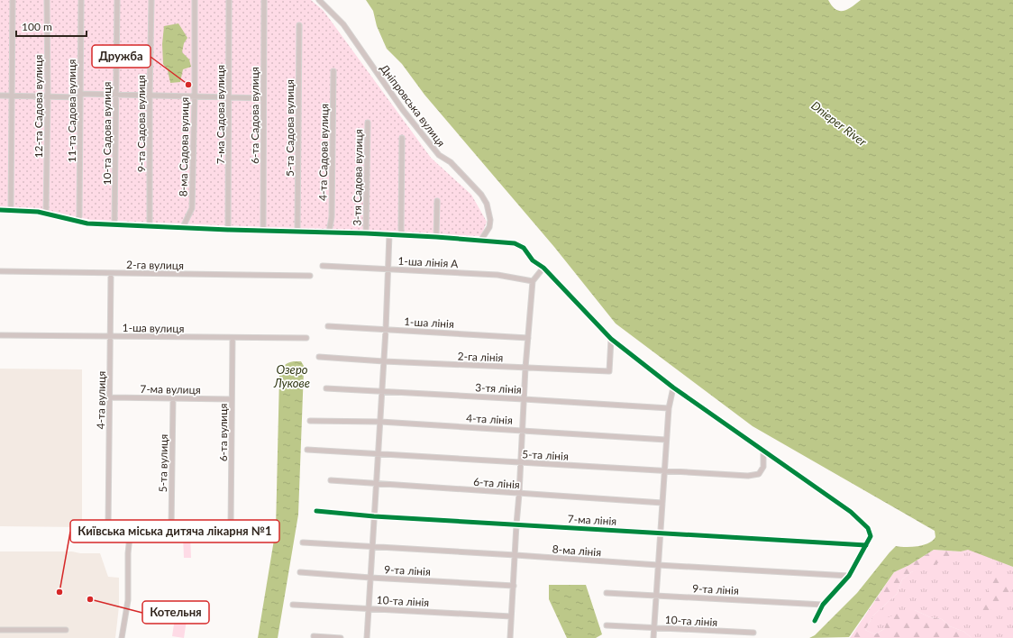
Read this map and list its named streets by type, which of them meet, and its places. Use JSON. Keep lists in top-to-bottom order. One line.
{"streets":{"street":["Дніпровська вулиця","12-та Садова вулиця","11-та Садова вулиця","7-ма Садова вулиця","6-та Садова вулиця","9-та Садова вулиця","5-та Садова вулиця","10-та Садова вулиця","8-ма Садова вулиця","4-та Садова вулиця","3-тя Садова вулиця","1-ша лінія А","2-га вулиця","1-ша лінія","1-ша вулиця","2-га лінія","3-тя лінія","7-ма вулиця","4-та вулиця","4-та лінія","6-та вулиця","5-та лінія","5-та вулиця","6-та лінія","7-ма лінія","8-ма лінія","9-та лінія","10-та лінія"]},"crossings":[["2-га вулиця","4-та вулиця"],["1-ша вулиця","4-та вулиця"],["1-ша вулиця","6-та вулиця"],["7-ма вулиця","4-та вулиця"],["7-ма вулиця","6-та вулиця"],["7-ма вулиця","5-та вулиця"],["4-та вулиця","5-та вулиця"]],"water":["Dnieper River","Озеро Лукове"],"places":["Дружба","Київська міська дитяча лікарня №1","Котельня"],"scale_bar":"100 m"}
